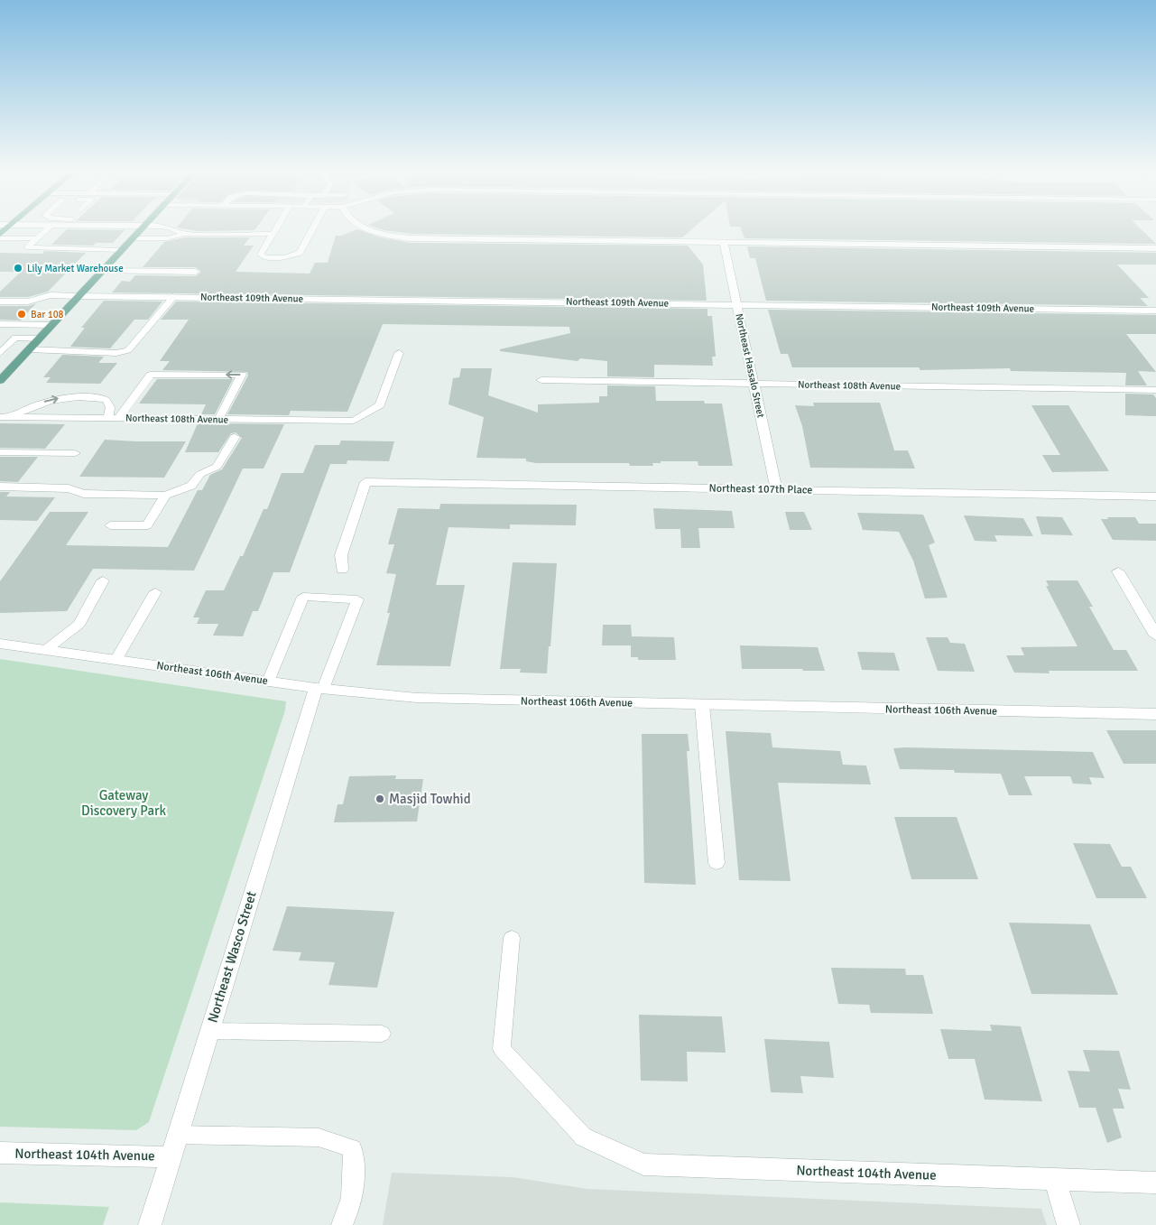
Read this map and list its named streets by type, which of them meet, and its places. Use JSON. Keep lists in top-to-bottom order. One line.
{"streets":{"street":["Northeast 109th Avenue","Northeast Hassalo Street","Northeast 108th Avenue","Northeast 107th Place","Northeast 106th Avenue","Northeast Wasco Street","Northeast 104th Avenue"]},"crossings":[["Northeast 109th Avenue","Northeast Hassalo Street"],["Northeast Hassalo Street","Northeast 108th Avenue"],["Northeast Hassalo Street","Northeast 107th Place"],["Northeast 106th Avenue","Northeast Wasco Street"],["Northeast Wasco Street","Northeast 104th Avenue"]],"parks":["Gateway Discovery Park"],"places":["Lily Market Warehouse","Bar 108","Masjid Towhid"]}
